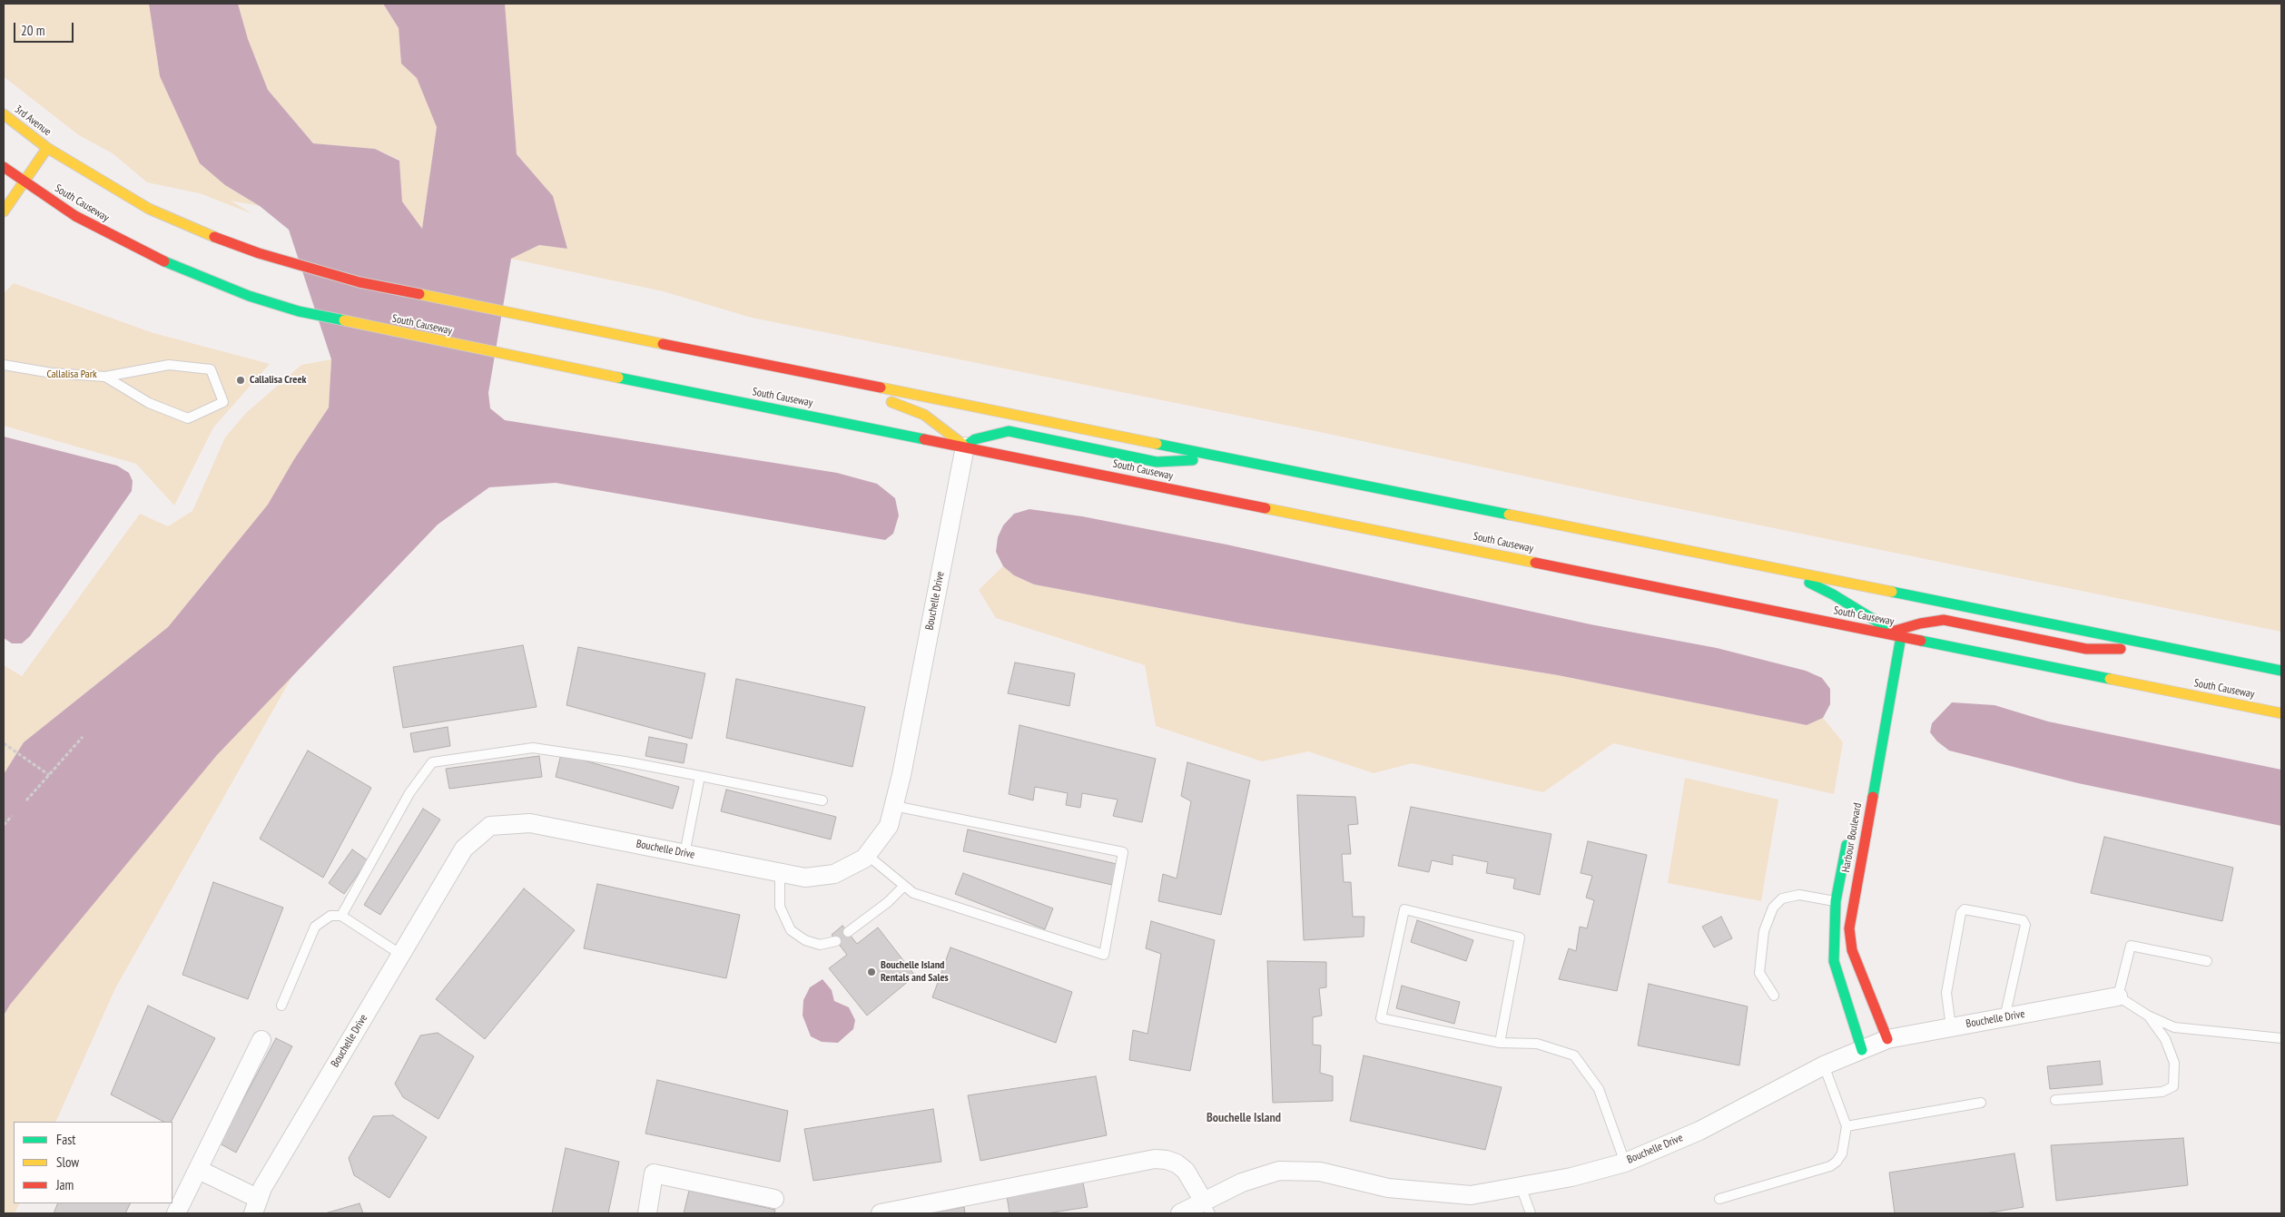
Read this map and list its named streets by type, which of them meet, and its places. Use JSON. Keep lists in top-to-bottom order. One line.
{"streets":{"main road":["3rd Avenue","South Causeway","Harbour Boulevard"],"street":["Bouchelle Drive"]},"crossings":[["South Causeway","Bouchelle Drive"],["South Causeway","Harbour Boulevard"],["Bouchelle Drive","Harbour Boulevard"]],"districts":["Bouchelle Island"],"parks":["Callalisa Park"],"places":["Callalisa Creek","Bouchelle Island Rentals and Sales"],"legend":["Fast","Slow","Jam"],"scale_bar":"20 m"}
